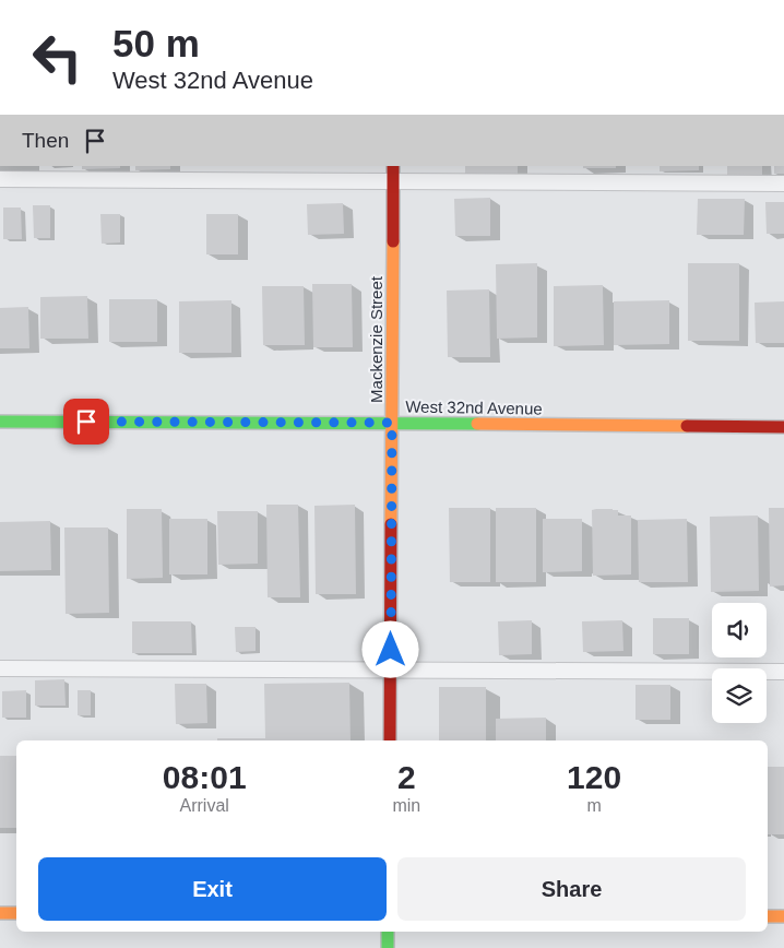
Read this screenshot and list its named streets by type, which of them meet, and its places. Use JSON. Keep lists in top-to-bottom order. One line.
{"streets":{"street":["Mackenzie Street","West 32nd Avenue"]},"crossings":[["Mackenzie Street","West 32nd Avenue"]],"page":{"turn":["50 m","West 32nd Avenue"],"then":"Then","eta":["08:01","Arrival","2","min","120","m"],"buttons":["Exit","Share"]}}
